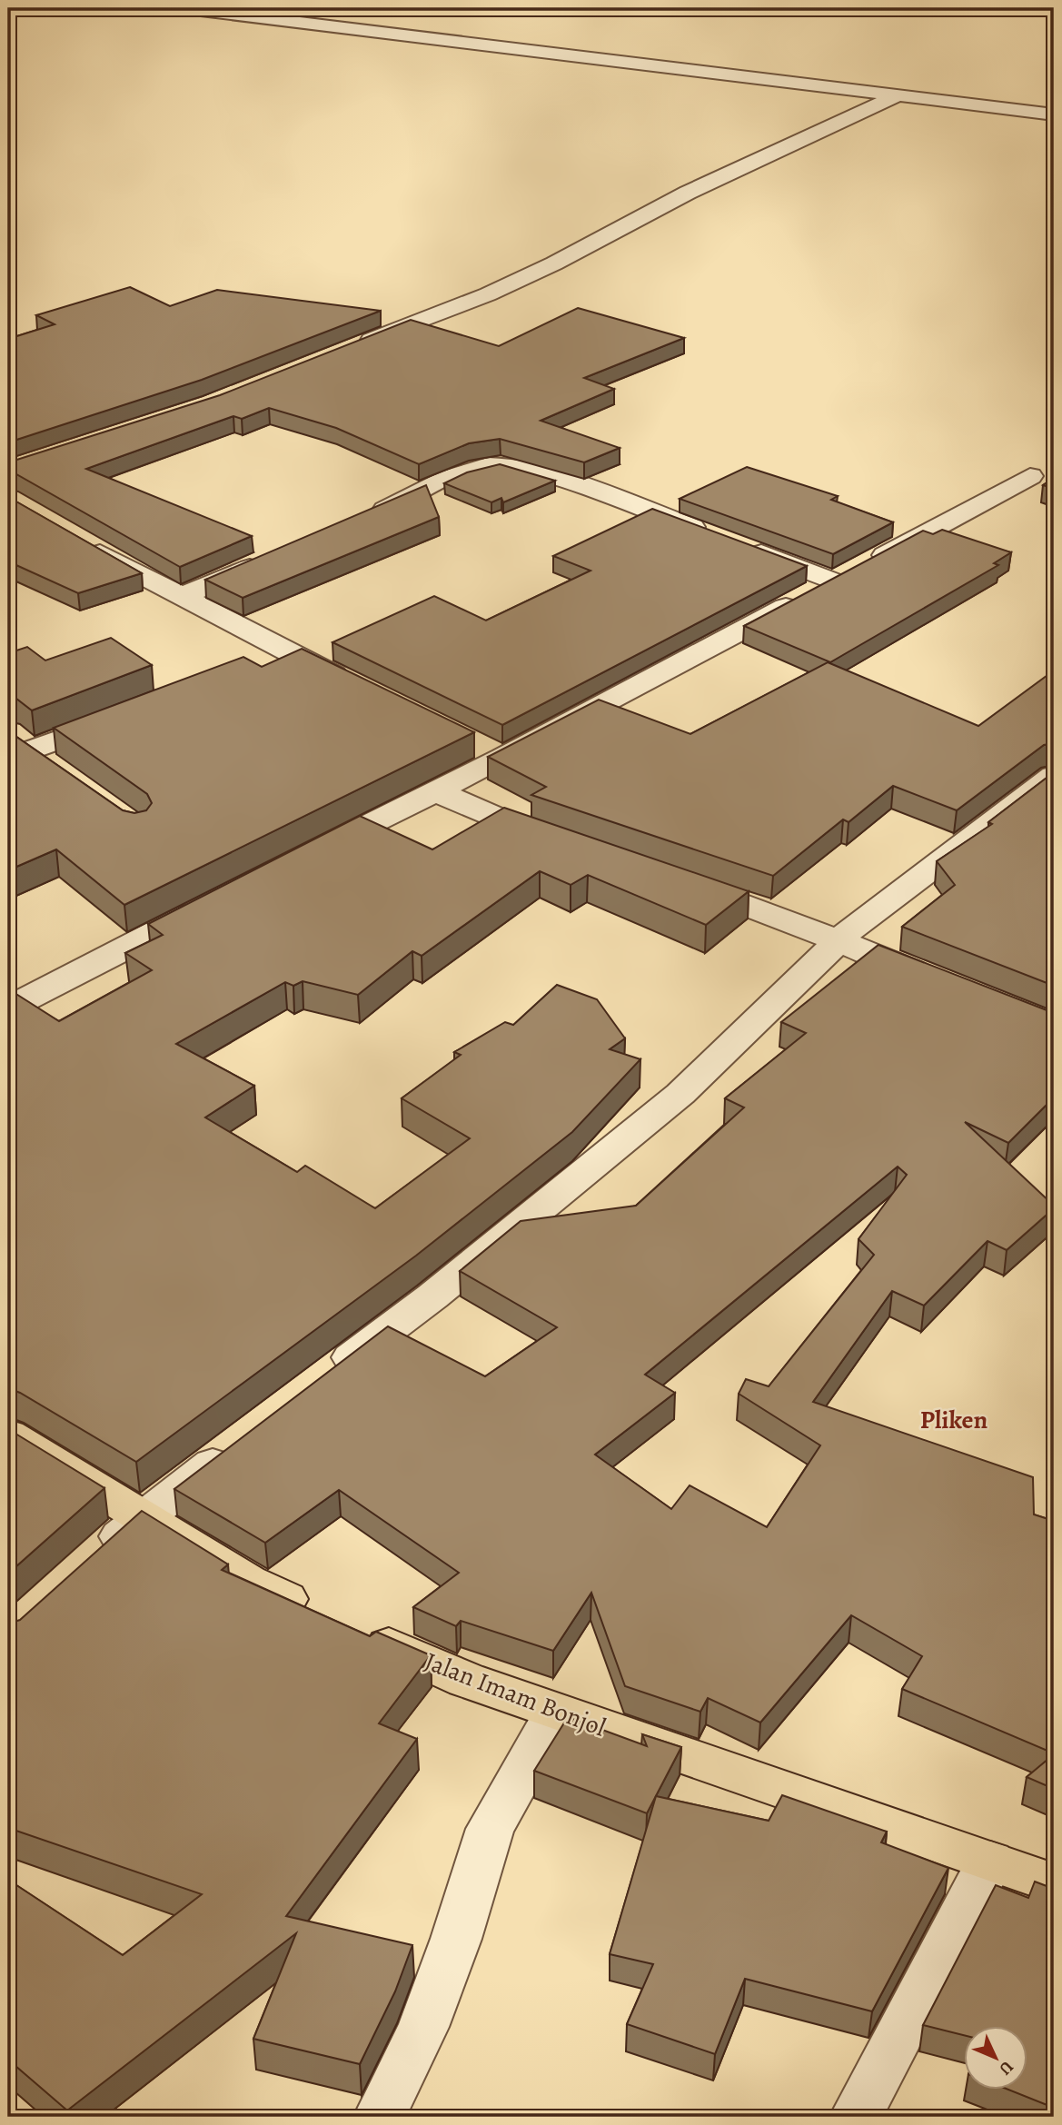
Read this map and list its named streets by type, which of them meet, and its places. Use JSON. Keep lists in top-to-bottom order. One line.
{"streets":{"main road":["Jalan Imam Bonjol"]},"districts":["Pliken"],"north":"bottom right"}
